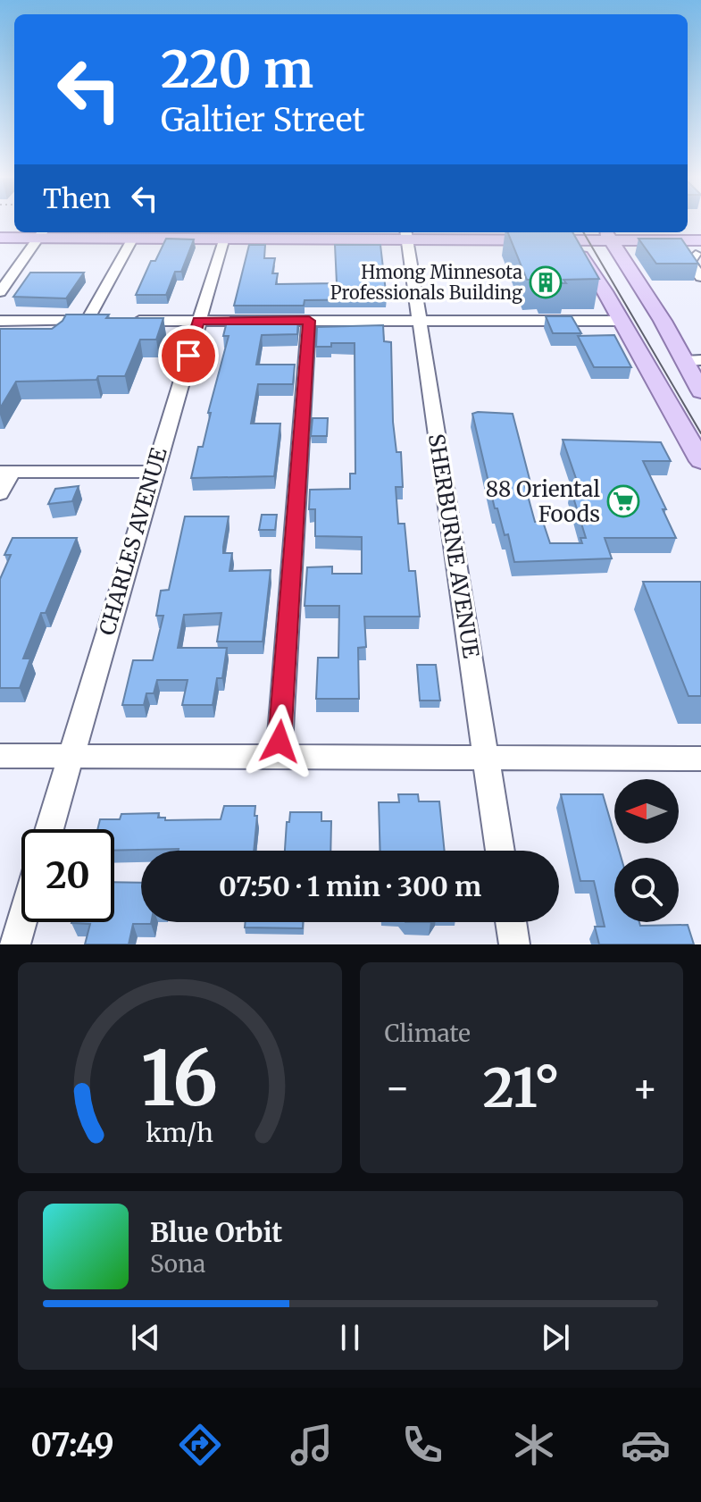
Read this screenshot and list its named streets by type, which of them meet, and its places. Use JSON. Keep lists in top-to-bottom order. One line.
{"streets":{"street":["CHARLES AVENUE","SHERBURNE AVENUE"]},"places":{"building":["Hmong Minnesota Professionals Building"],"supermarket":["88 Oriental Foods"]},"north":"left","page":{"turn":["220 m","Galtier Street"],"then":"Then","limit":"20","trip":"07:50 · 1 min · 300 m","tile":"Climate","heat":["−","21°","+"],"song":["Blue Orbit","Sona"],"tabs":"07:49","gauge":["16","km/h"]}}
